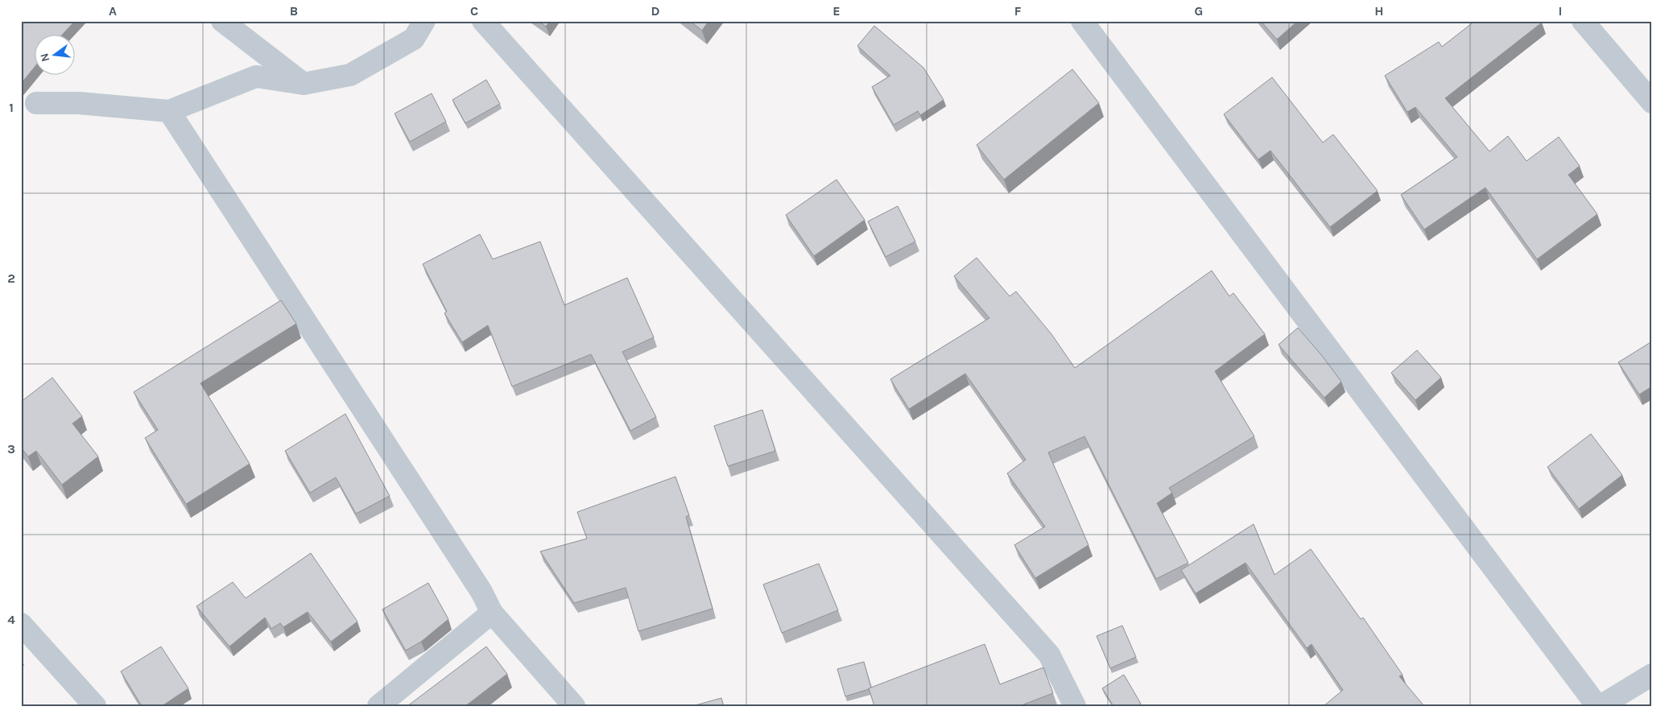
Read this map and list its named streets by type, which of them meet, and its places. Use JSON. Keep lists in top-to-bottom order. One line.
{"north":"left","grid":{"columns":["A","B","C","D","E","F","G","H","I"],"rows":["1","2","3","4"]}}
